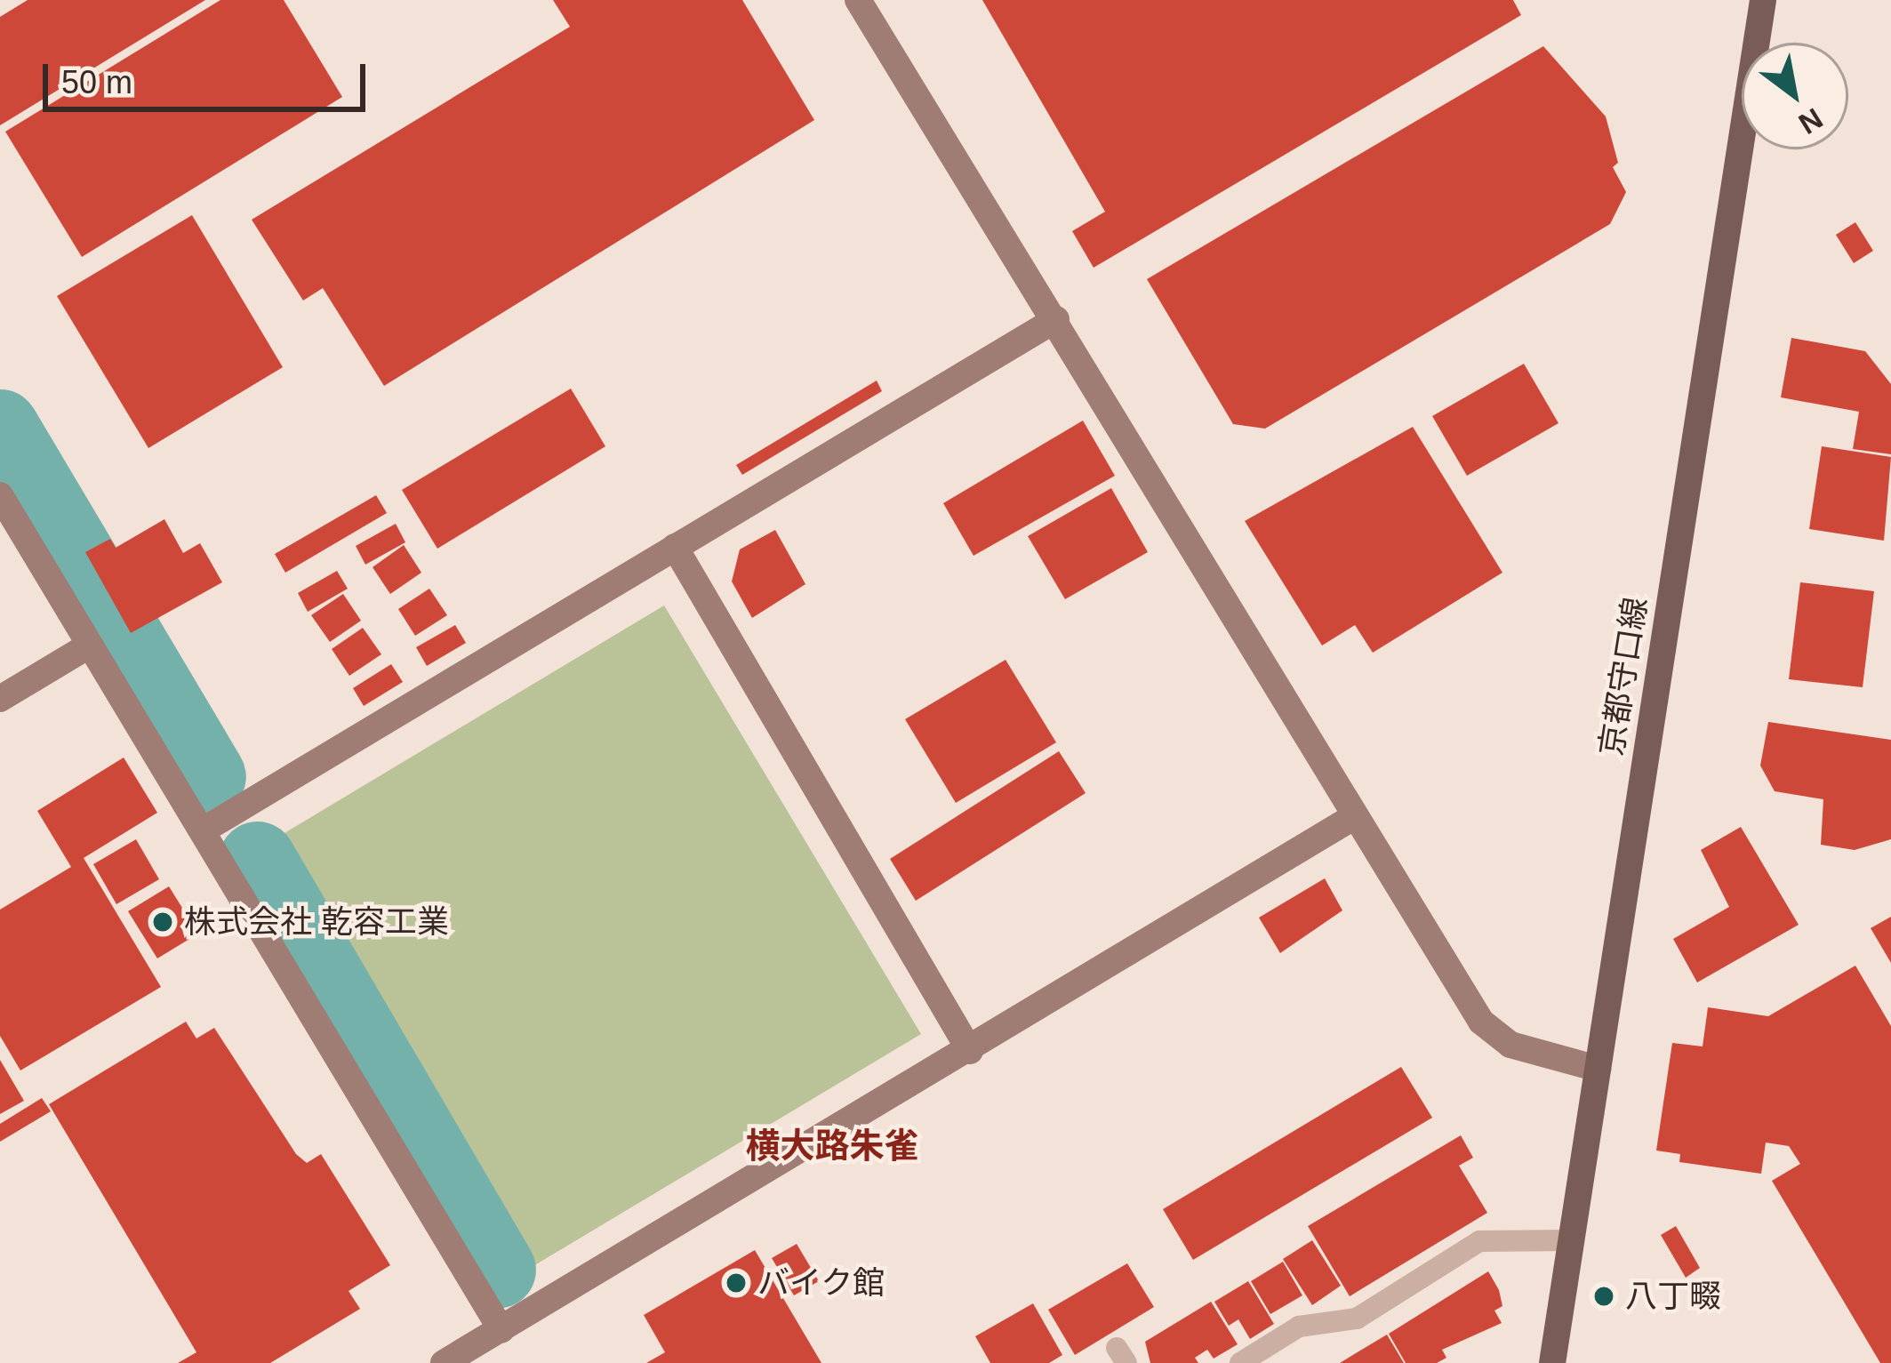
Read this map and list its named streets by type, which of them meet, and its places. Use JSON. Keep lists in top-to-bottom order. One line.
{"streets":{"main road":["京都守口線"]},"districts":["横大路朱雀"],"places":["株式会社 乾容工業","バイク館","八丁畷"],"scale_bar":"50 m","north":"bottom right"}
